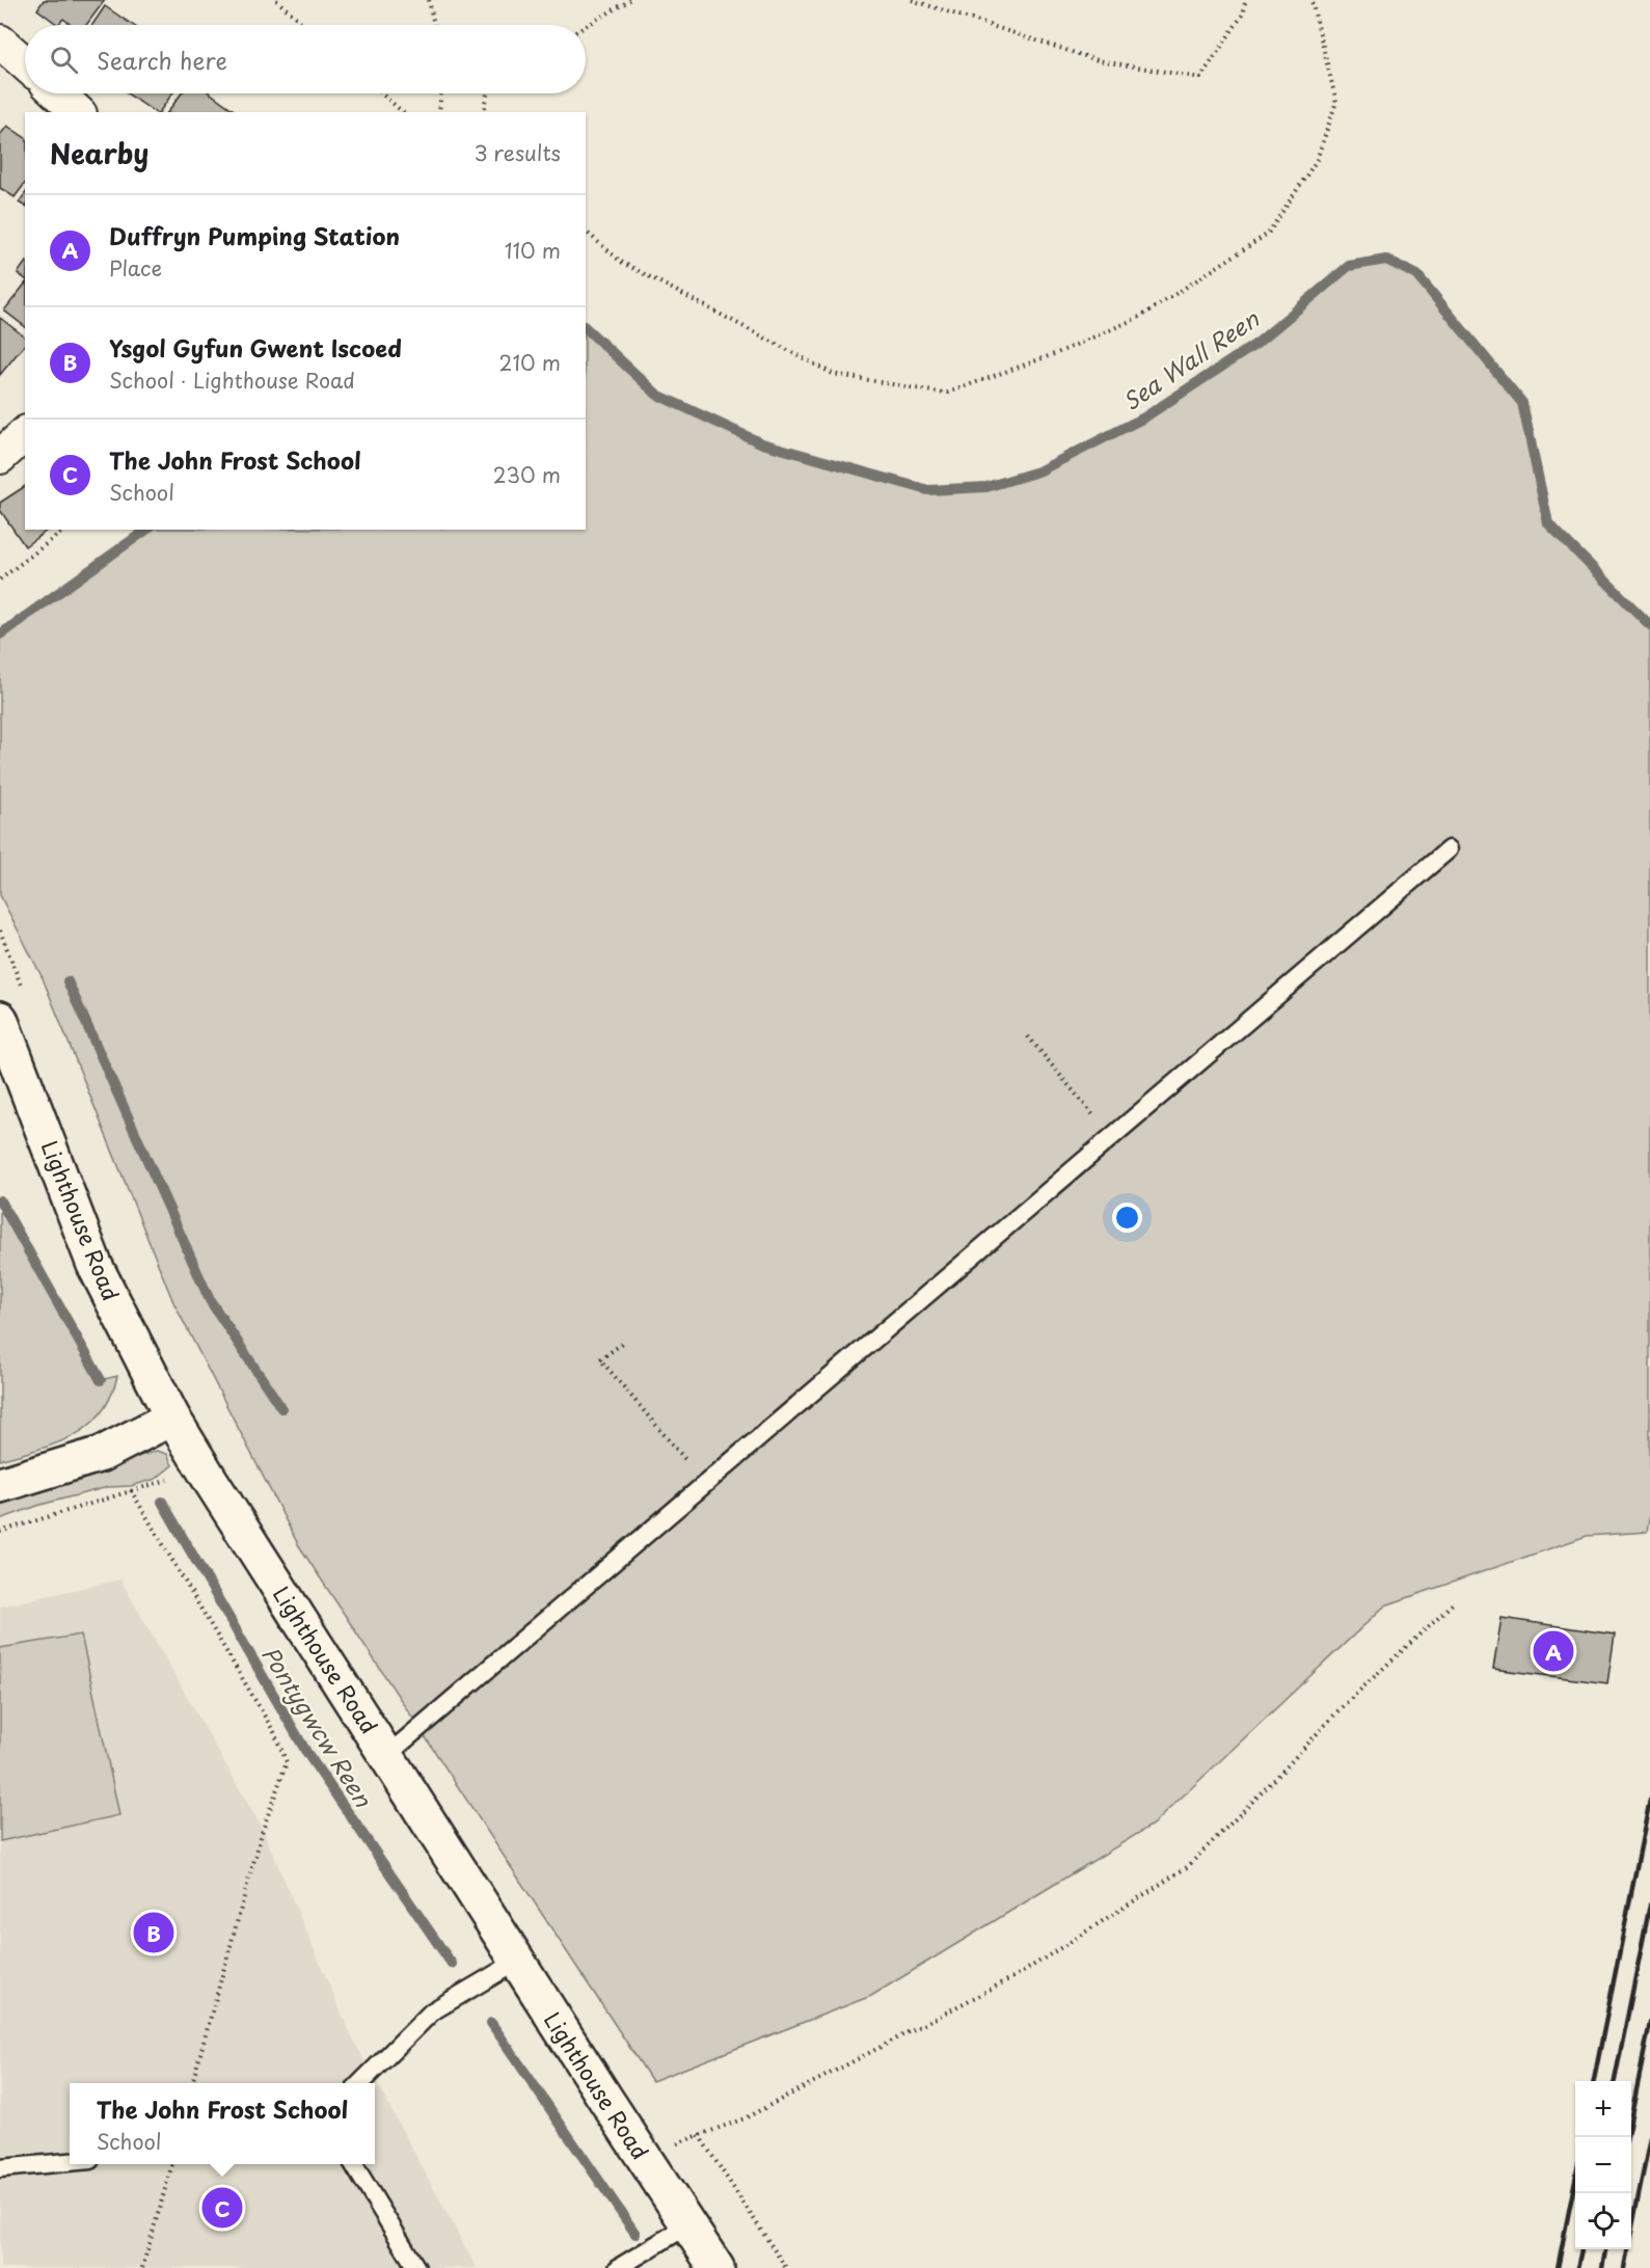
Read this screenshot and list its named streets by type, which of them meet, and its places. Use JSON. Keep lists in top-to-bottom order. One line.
{"streets":{"main road":["Lighthouse Road"]},"water":["Sea Wall Reen","Pontygwcw Reen"],"page":{"search":"Search here","heading":["Nearby","3 results"],"list":[{"mark":"A","name":"Duffryn Pumping Station","note":"Place","value":"110 m"},{"mark":"B","name":"Ysgol Gyfun Gwent Iscoed","note":"School · Lighthouse Road","value":"210 m"},{"mark":"C","name":"The John Frost School","note":"School","value":"230 m"}],"pins":["A","B","C"],"map_buttons":["+","−"],"popup":["The John Frost School","School"]}}
